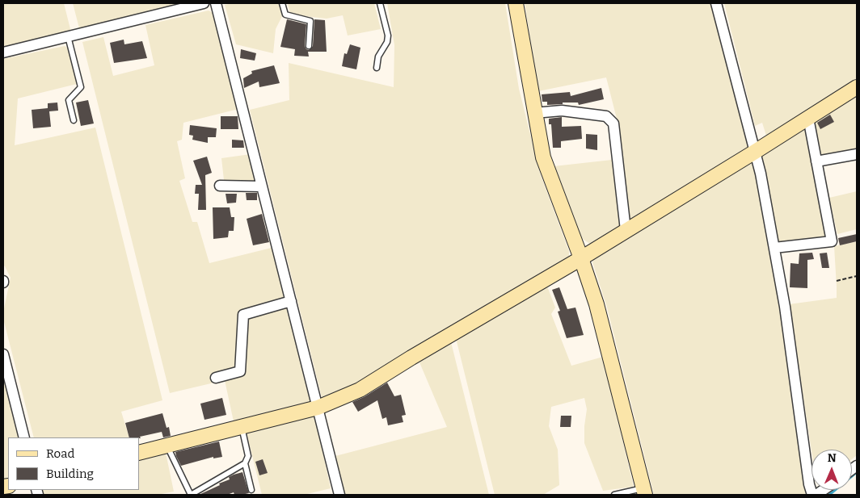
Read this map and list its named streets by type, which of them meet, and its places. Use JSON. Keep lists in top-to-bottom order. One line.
{"legend":["Road","Building"],"north":"top"}
